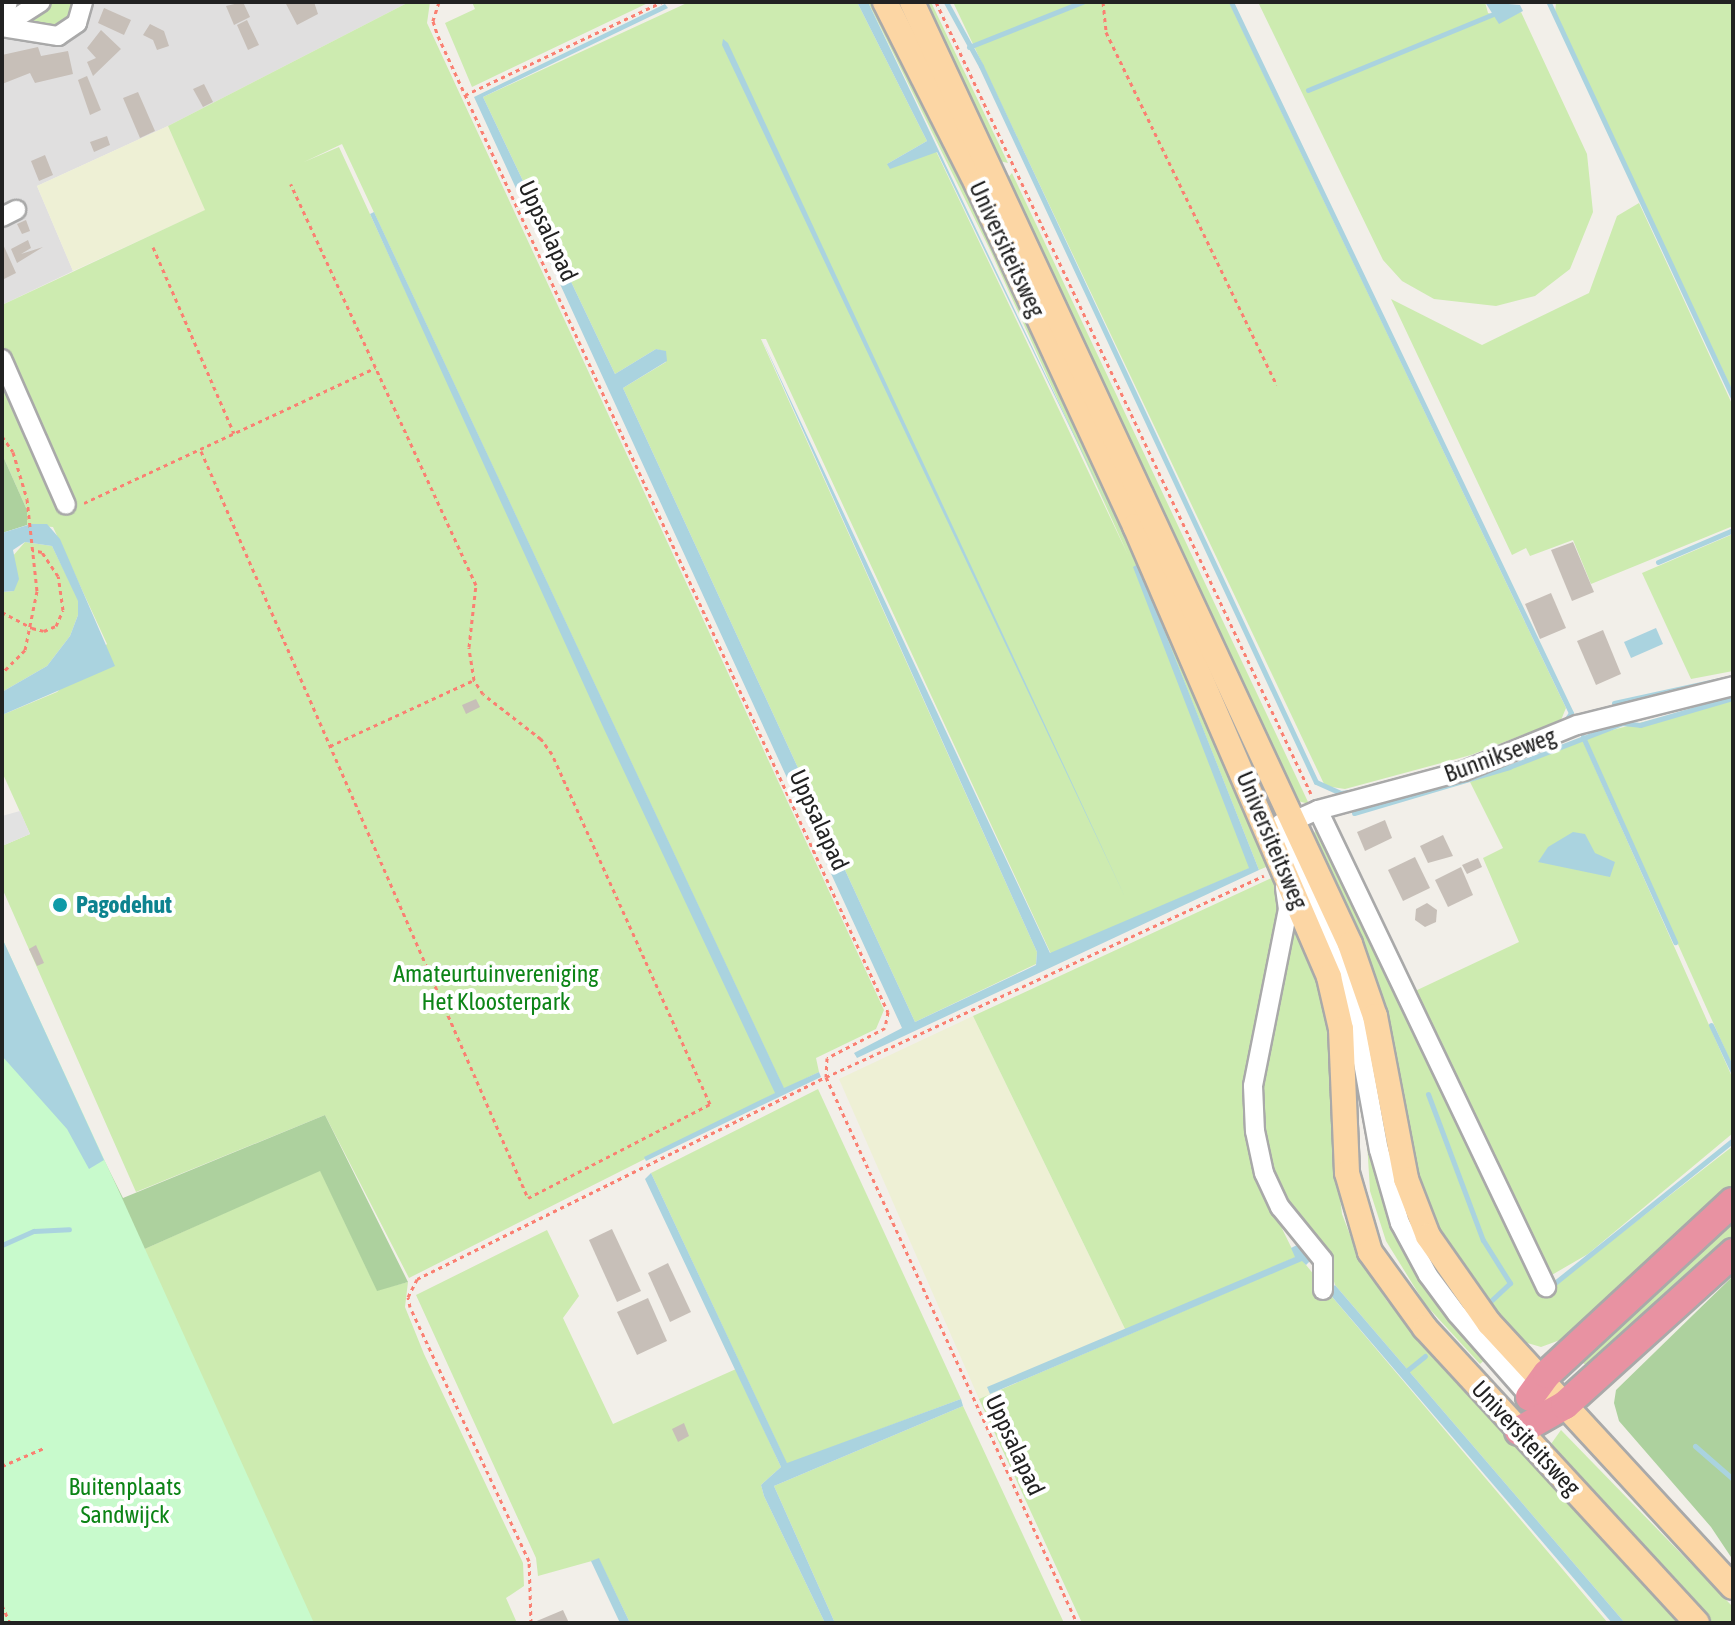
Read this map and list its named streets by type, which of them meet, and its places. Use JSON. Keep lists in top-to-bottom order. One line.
{"streets":{"main road":["Universiteitsweg"],"street":["Bunnikseweg"],"path":["Uppsalapad"]},"crossings":[["Universiteitsweg","Bunnikseweg"]],"parks":["Amateurtuinvereniging Het Kloosterpark","Buitenplaats Sandwijck"],"places":["Pagodehut"]}
